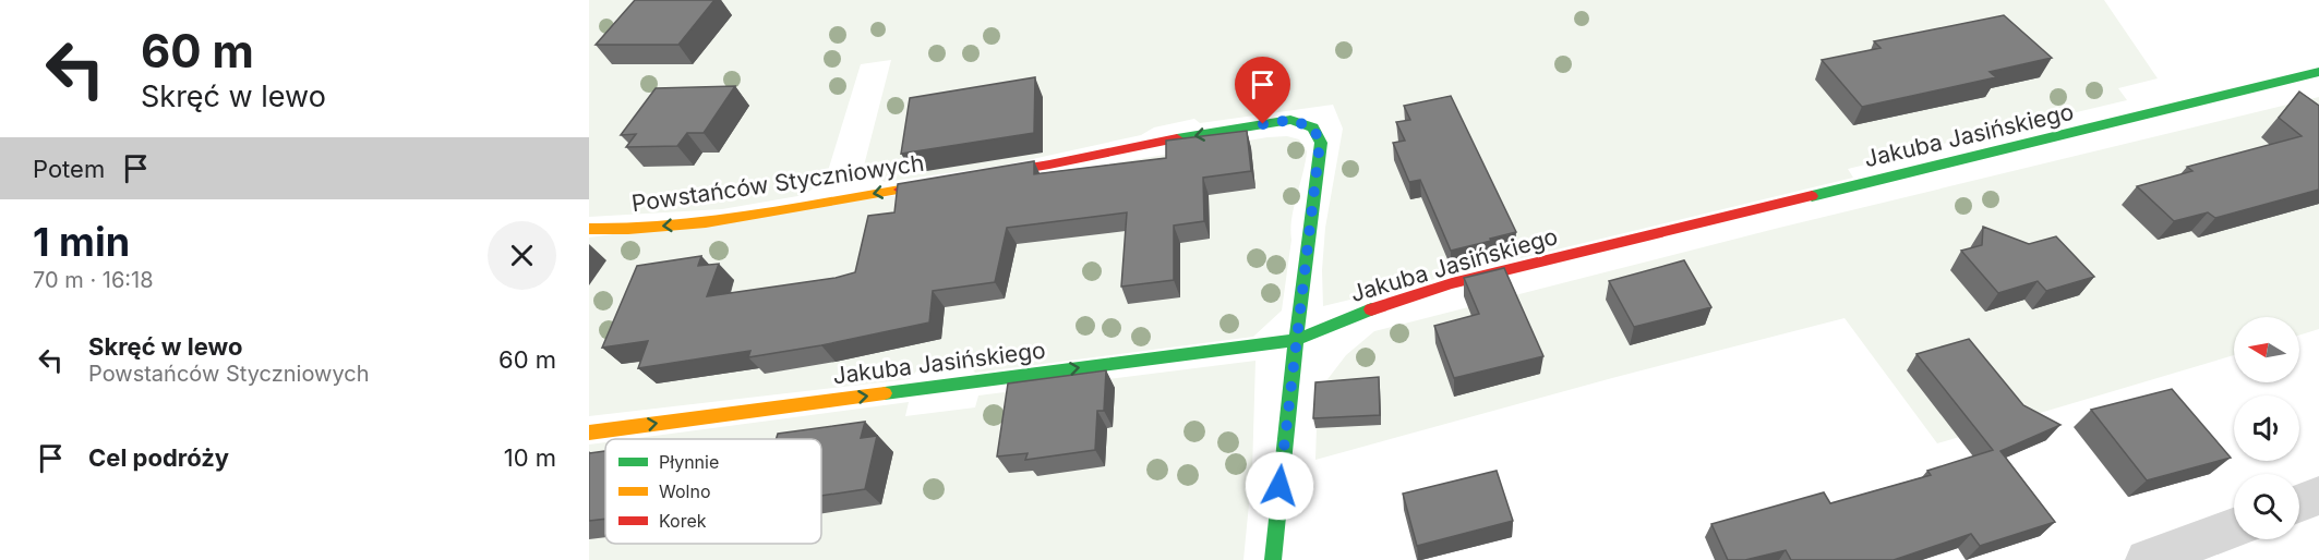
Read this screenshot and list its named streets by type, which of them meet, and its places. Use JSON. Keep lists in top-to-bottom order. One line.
{"streets":{"street":["Jakuba Jasińskiego","Powstańców Styczniowych"]},"crossings":[["Jakuba Jasińskiego","Powstańców Styczniowych"]],"one_way":["Jakuba Jasińskiego"],"legend":["Płynnie","Wolno","Korek"],"north":"left","page":{"turn":["60 m","Skręć w lewo"],"then":"Potem","heading":["1 min","70 m · 16:18"],"list":[{"name":"Skręć w lewo","note":"Powstańców Styczniowych","value":"60 m"},{"name":"Cel podróży","value":"10 m"}]}}
